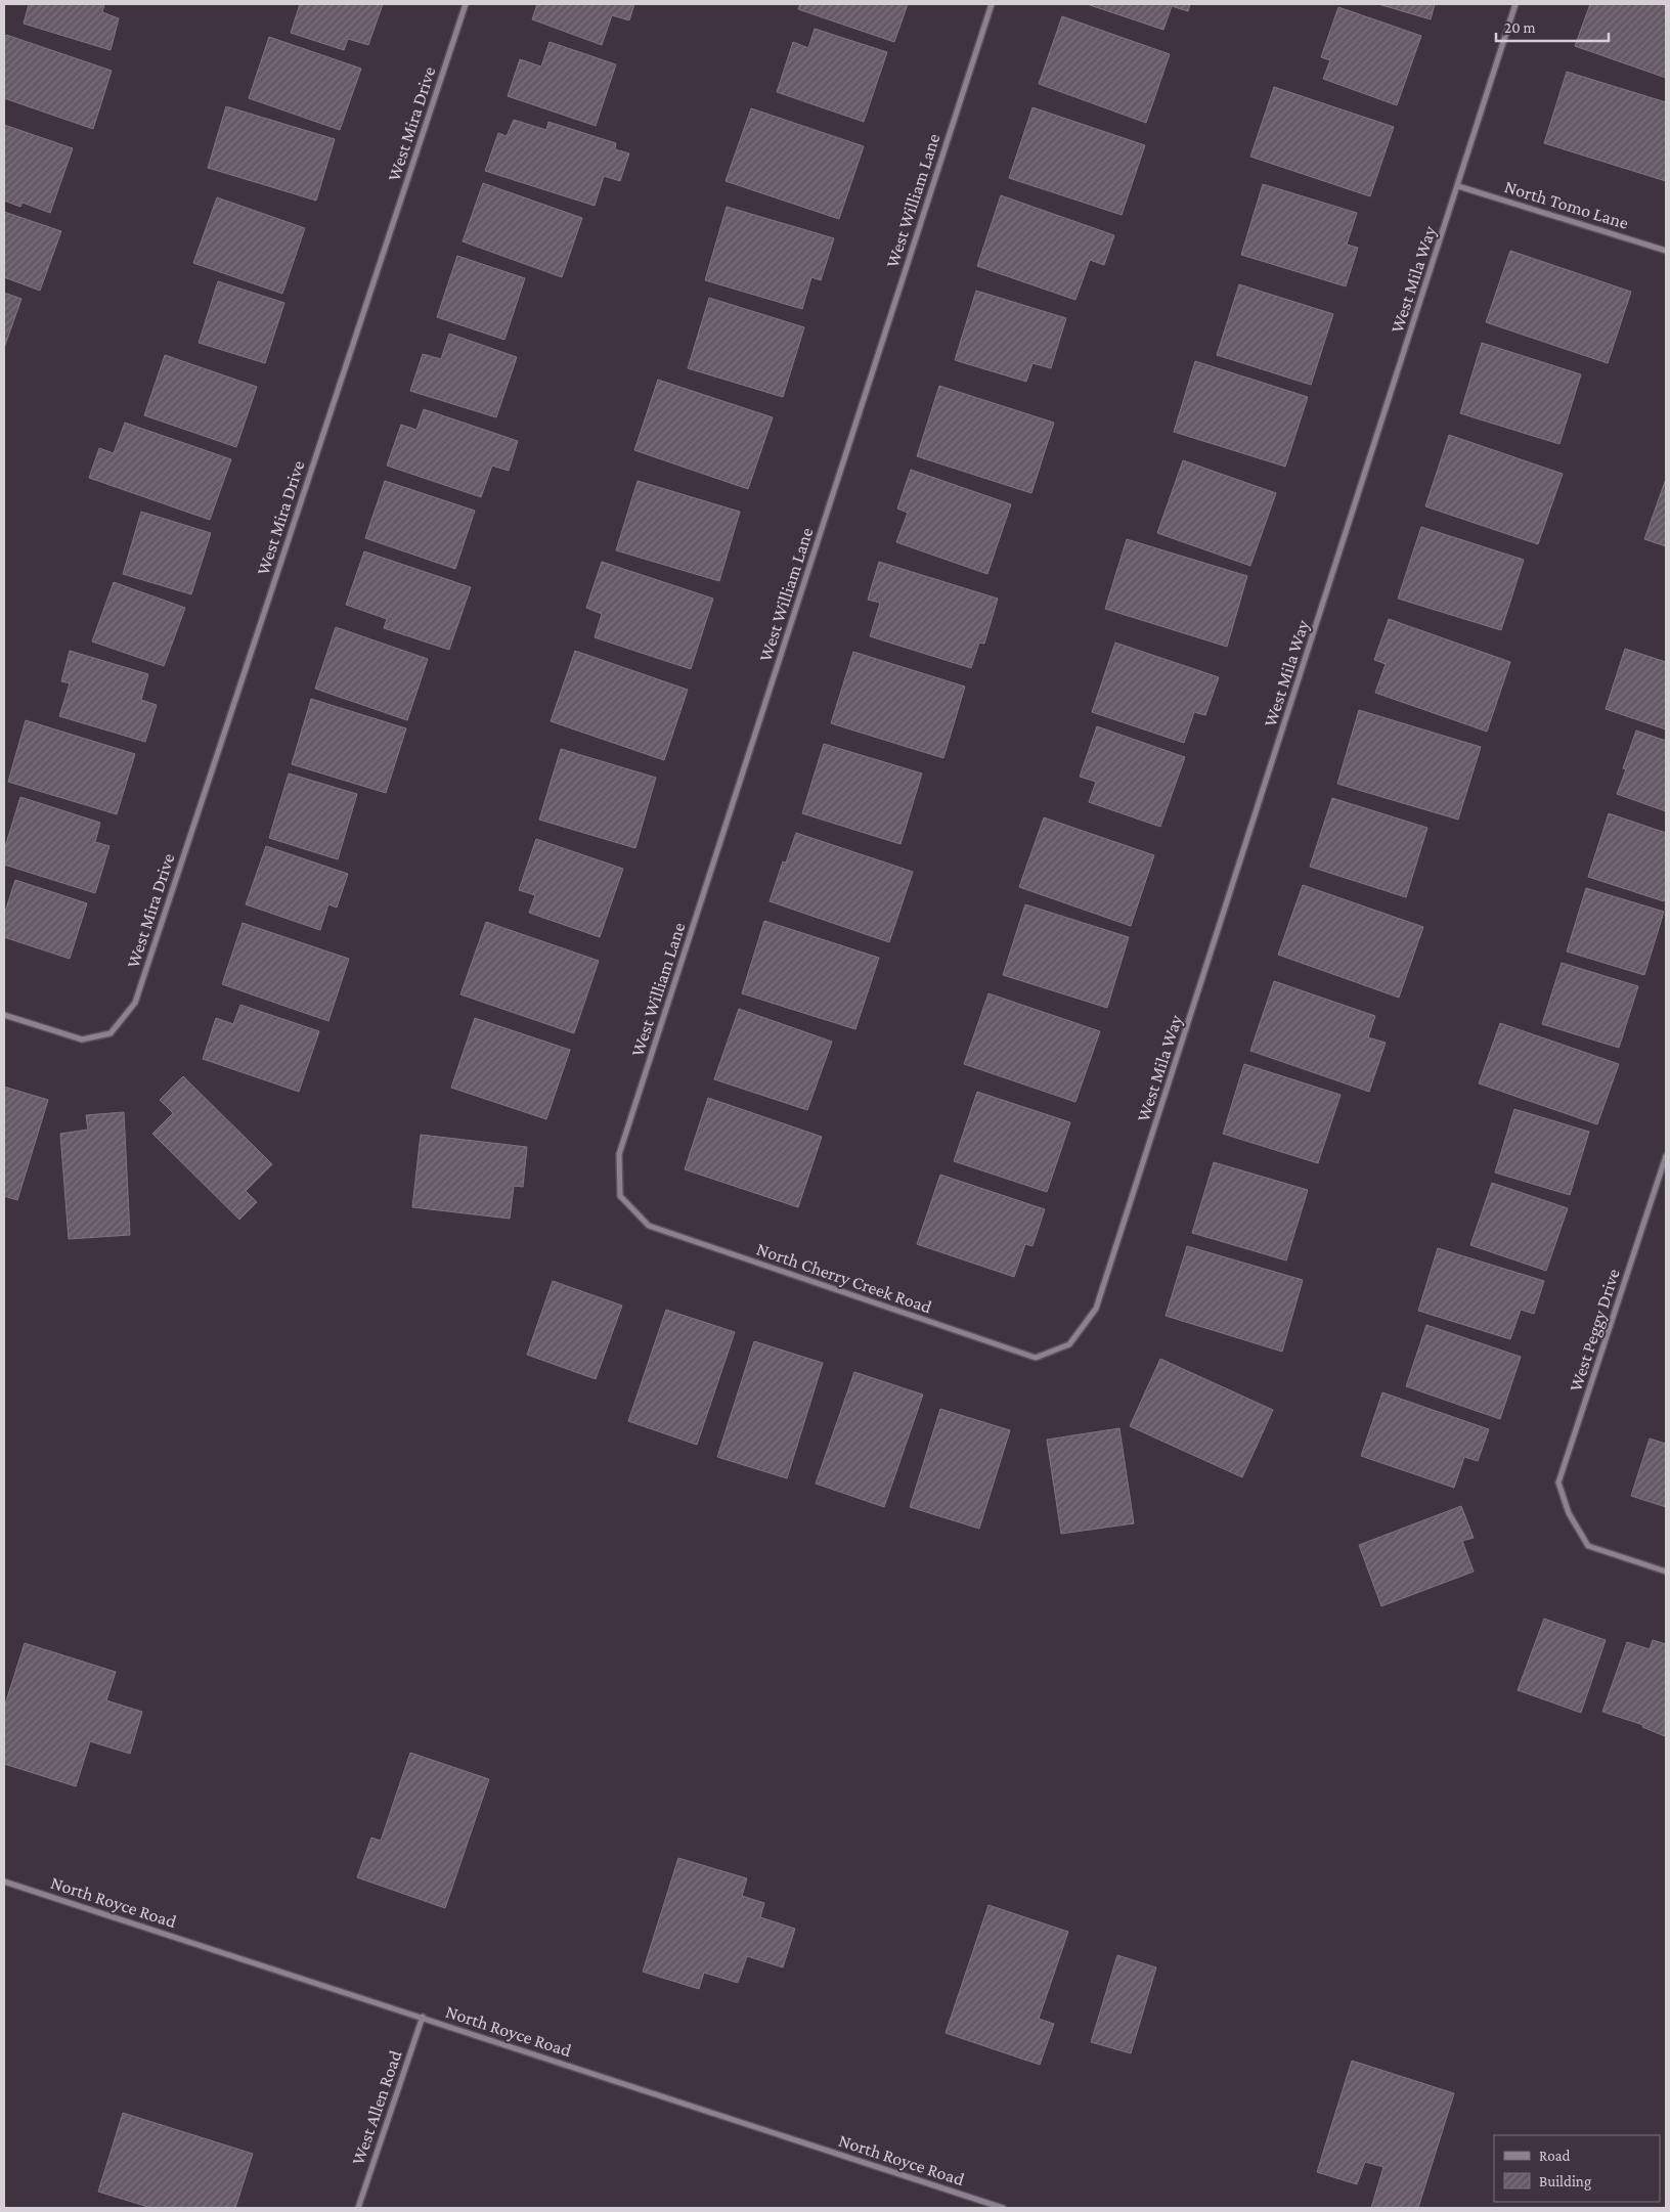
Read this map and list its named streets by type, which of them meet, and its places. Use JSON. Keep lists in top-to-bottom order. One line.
{"streets":{"street":["West Mira Drive","West William Lane","North Tomo Lane","West Mila Way","North Cherry Creek Road","West Peggy Drive","North Royce Road","West Allen Road"]},"crossings":[["West William Lane","North Cherry Creek Road"],["North Tomo Lane","West Mila Way"],["West Mila Way","North Cherry Creek Road"],["North Royce Road","West Allen Road"]],"legend":["Road","Building"],"scale_bar":"20 m"}
